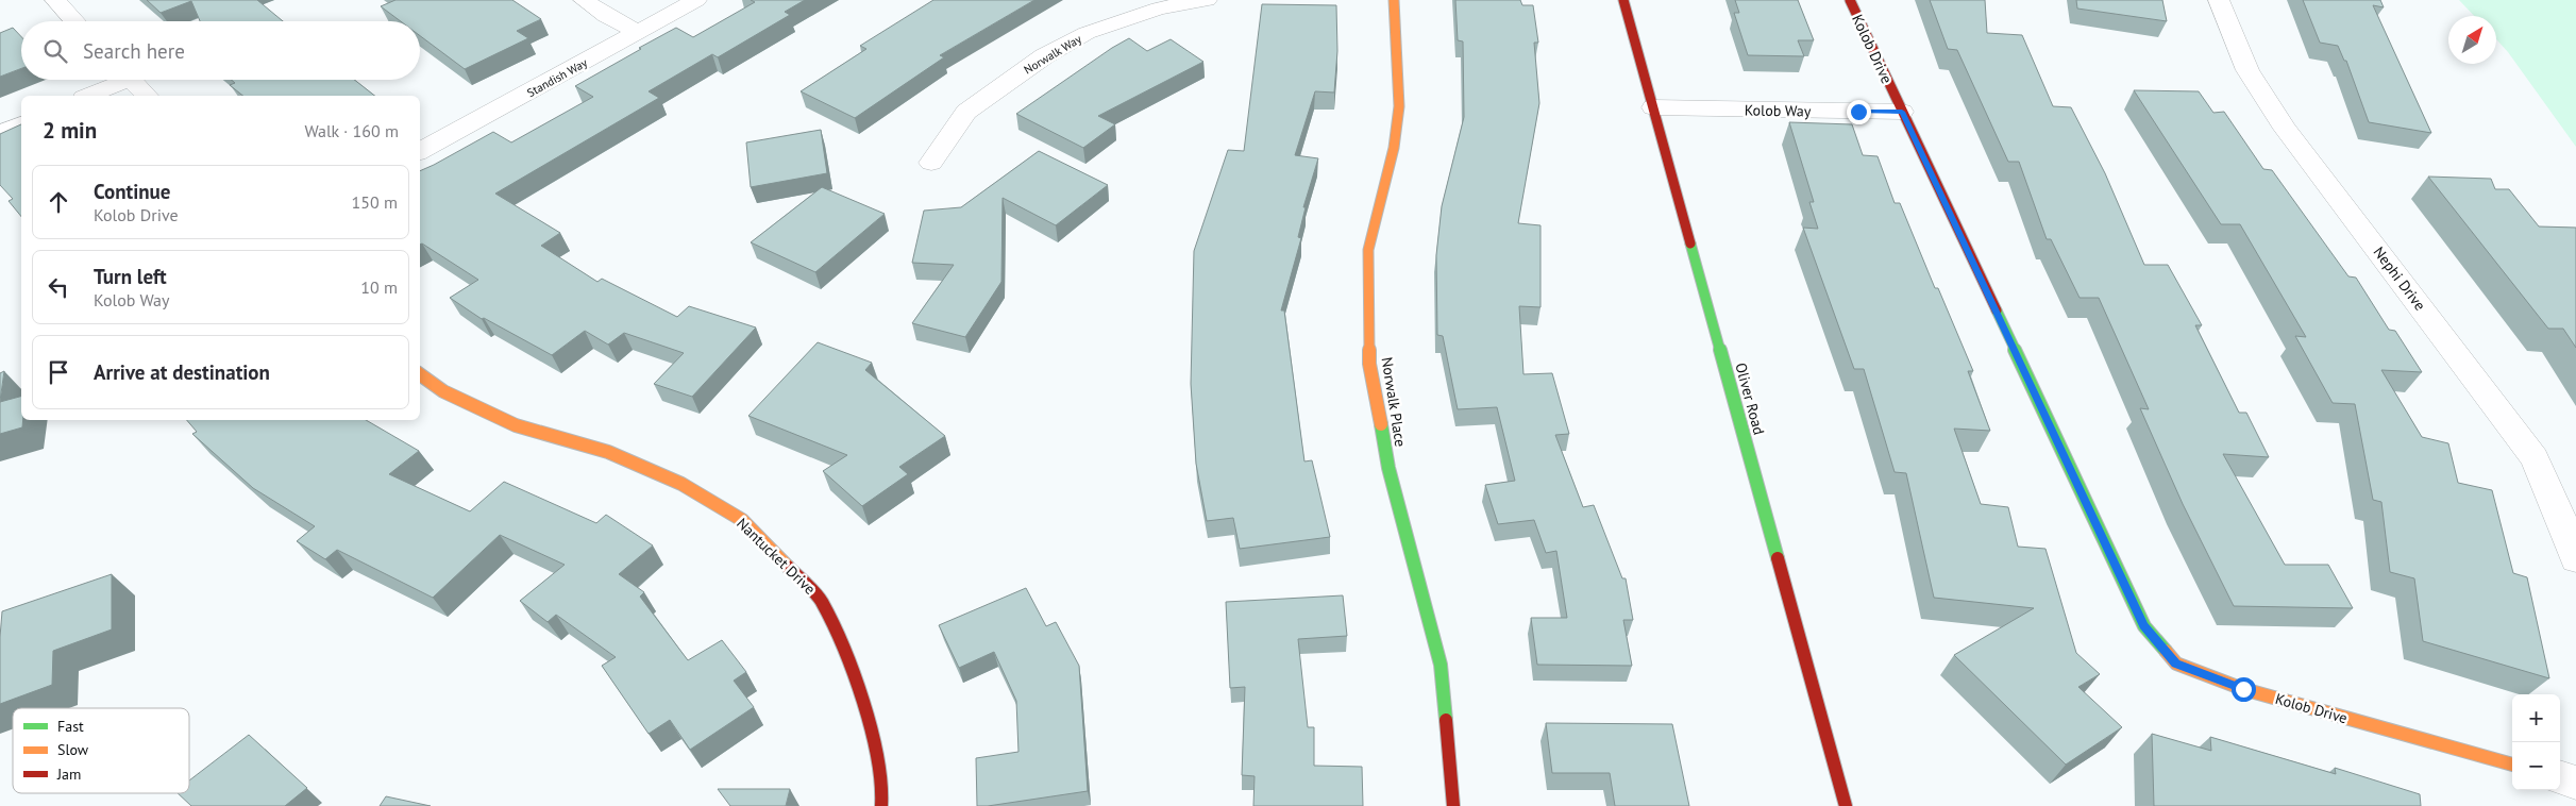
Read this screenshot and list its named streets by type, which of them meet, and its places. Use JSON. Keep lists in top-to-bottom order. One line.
{"streets":{"street":["Kolob Drive","Norwalk Way","Standish Way","Kolob Way","Nephi Drive","Oliver Road","Norwalk Place","Nantucket Drive"]},"crossings":[["Kolob Drive","Kolob Way"],["Kolob Way","Oliver Road"]],"legend":["Fast","Slow","Jam"],"north":"top right","page":{"search":"Search here","heading":["2 min","Walk · 160 m"],"list":[["Continue","Kolob Drive","150 m"],["Turn left","Kolob Way","10 m"],"Arrive at destination"],"map_buttons":["+","−"]}}
